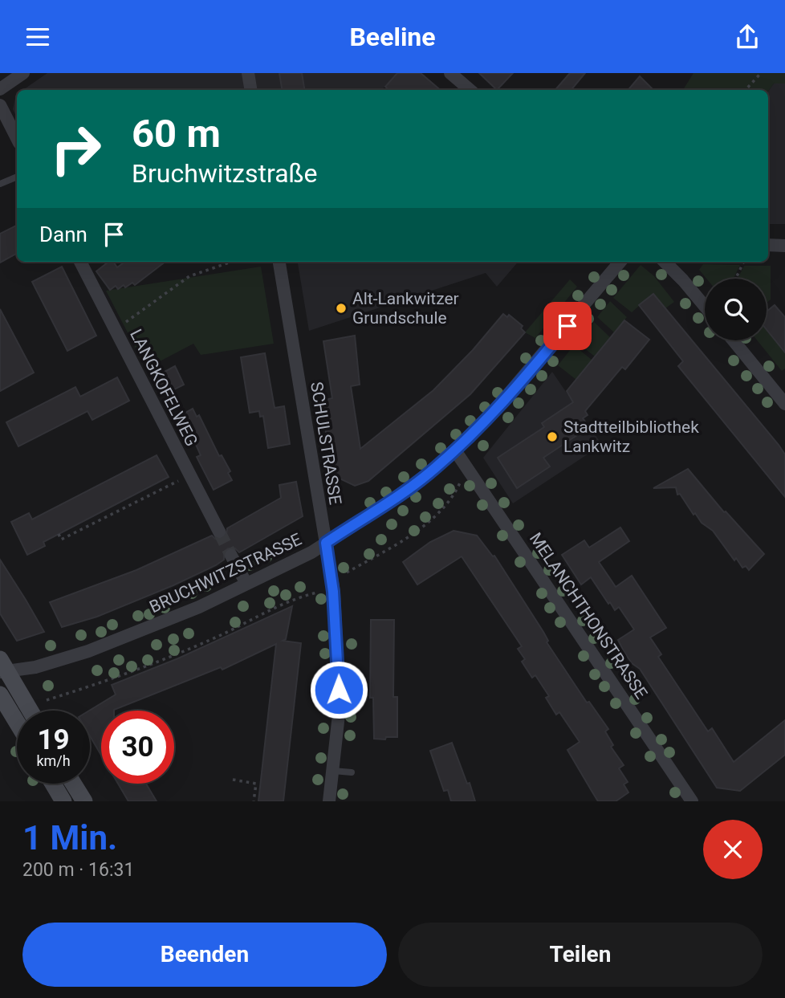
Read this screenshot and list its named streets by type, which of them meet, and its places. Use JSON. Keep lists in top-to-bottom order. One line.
{"streets":{"street":["LANGKOFELWEG","SCHULSTRASSE","BRUCHWITZSTRASSE","MELANCHTHONSTRASSE"]},"crossings":[["SCHULSTRASSE","BRUCHWITZSTRASSE"],["BRUCHWITZSTRASSE","MELANCHTHONSTRASSE"]],"places":["Alt-Lankwitzer Grundschule","Stadtteilbibliothek Lankwitz"],"page":{"header":"Beeline","turn":["60 m","Bruchwitzstraße"],"then":"Dann","speed":"19 km/h","limit":"30","heading":["1 Min.","200 m · 16:31"],"buttons":["Beenden","Teilen"]}}
